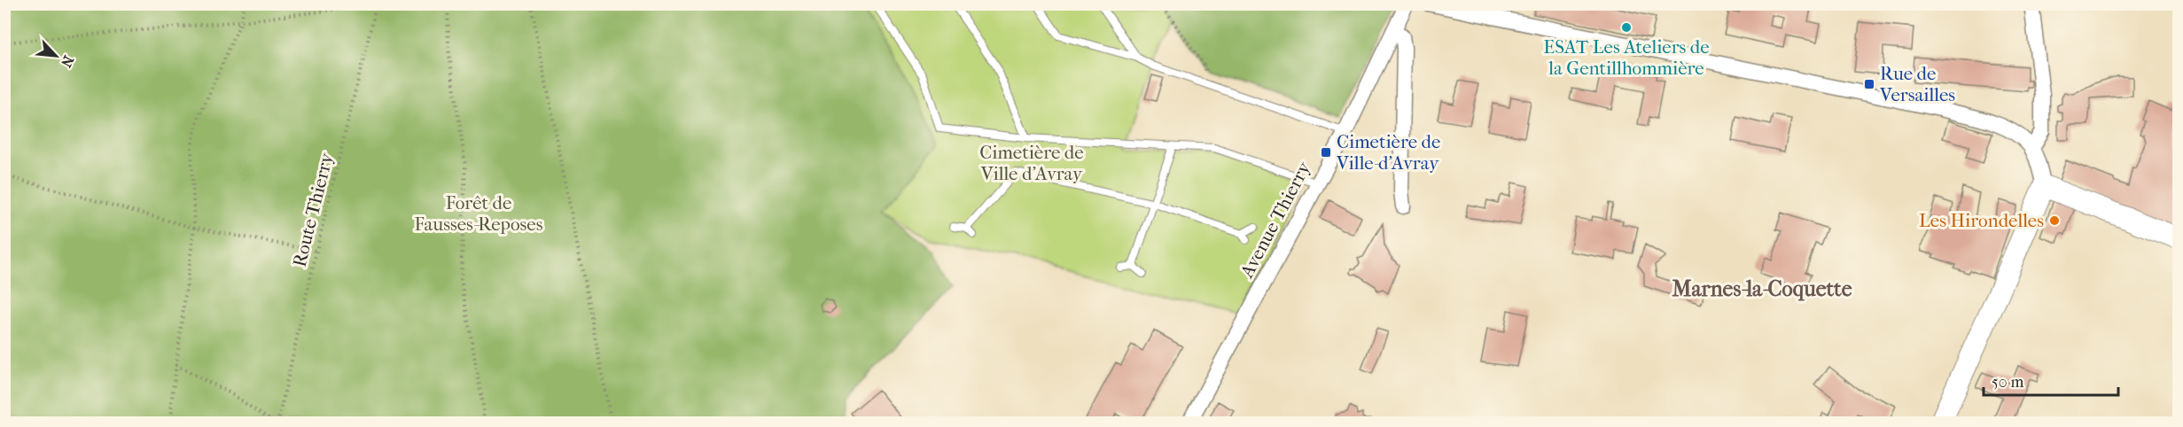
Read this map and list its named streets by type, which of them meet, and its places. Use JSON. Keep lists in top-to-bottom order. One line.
{"streets":{"street":["Avenue Thierry"],"path":["Route Thierry"]},"districts":["Marnes-la-Coquette"],"parks":["Cimetière de Ville d'Avray","Forêt de Fausses-Reposes"],"places":{"other":["ESAT Les Ateliers de la Gentillhommière","Les Hirondelles"],"transit":["Rue de Versailles","Cimetière de Ville-d'Avray"]},"scale_bar":"50 m","north":"bottom right"}
